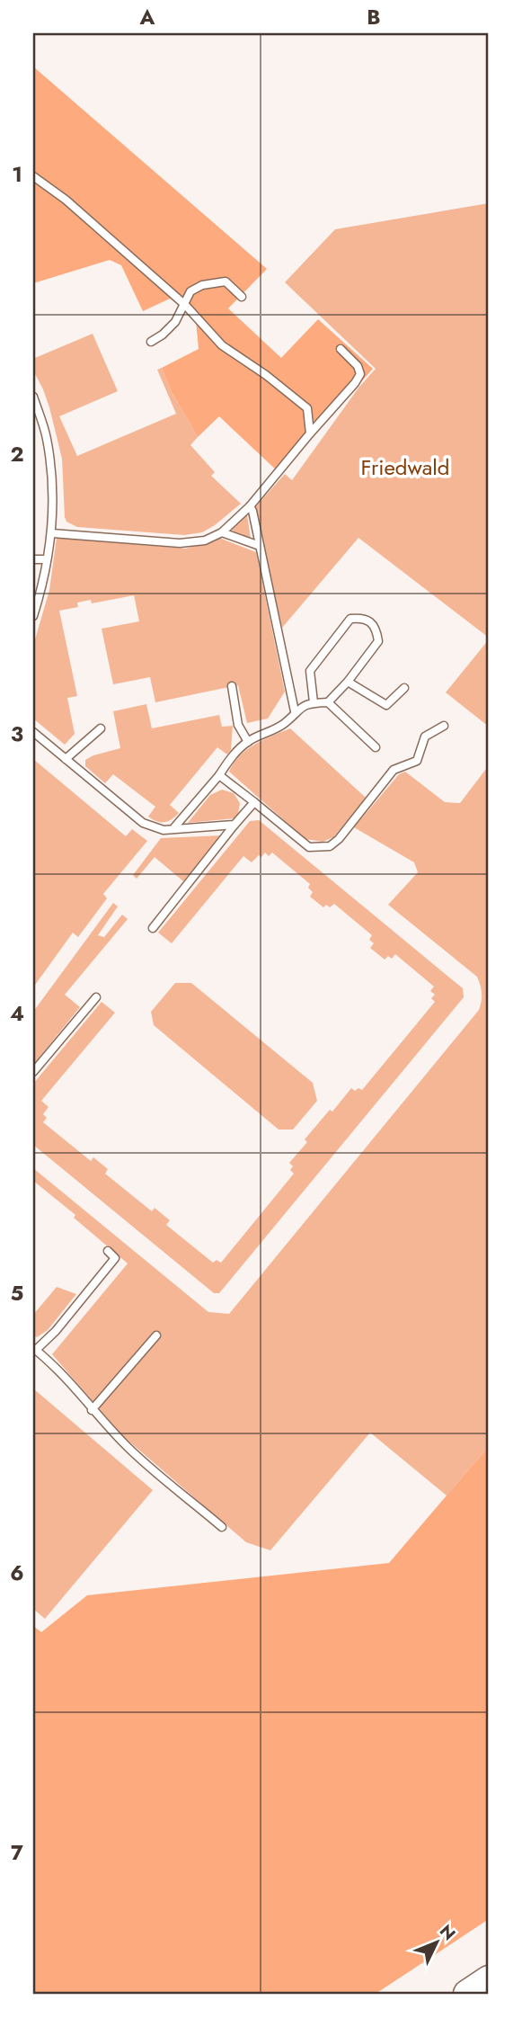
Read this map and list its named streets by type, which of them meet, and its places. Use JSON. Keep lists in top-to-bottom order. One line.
{"parks":["Friedwald"],"north":"top right","grid":{"columns":["A","B"],"rows":["1","2","3","4","5","6","7"]}}
